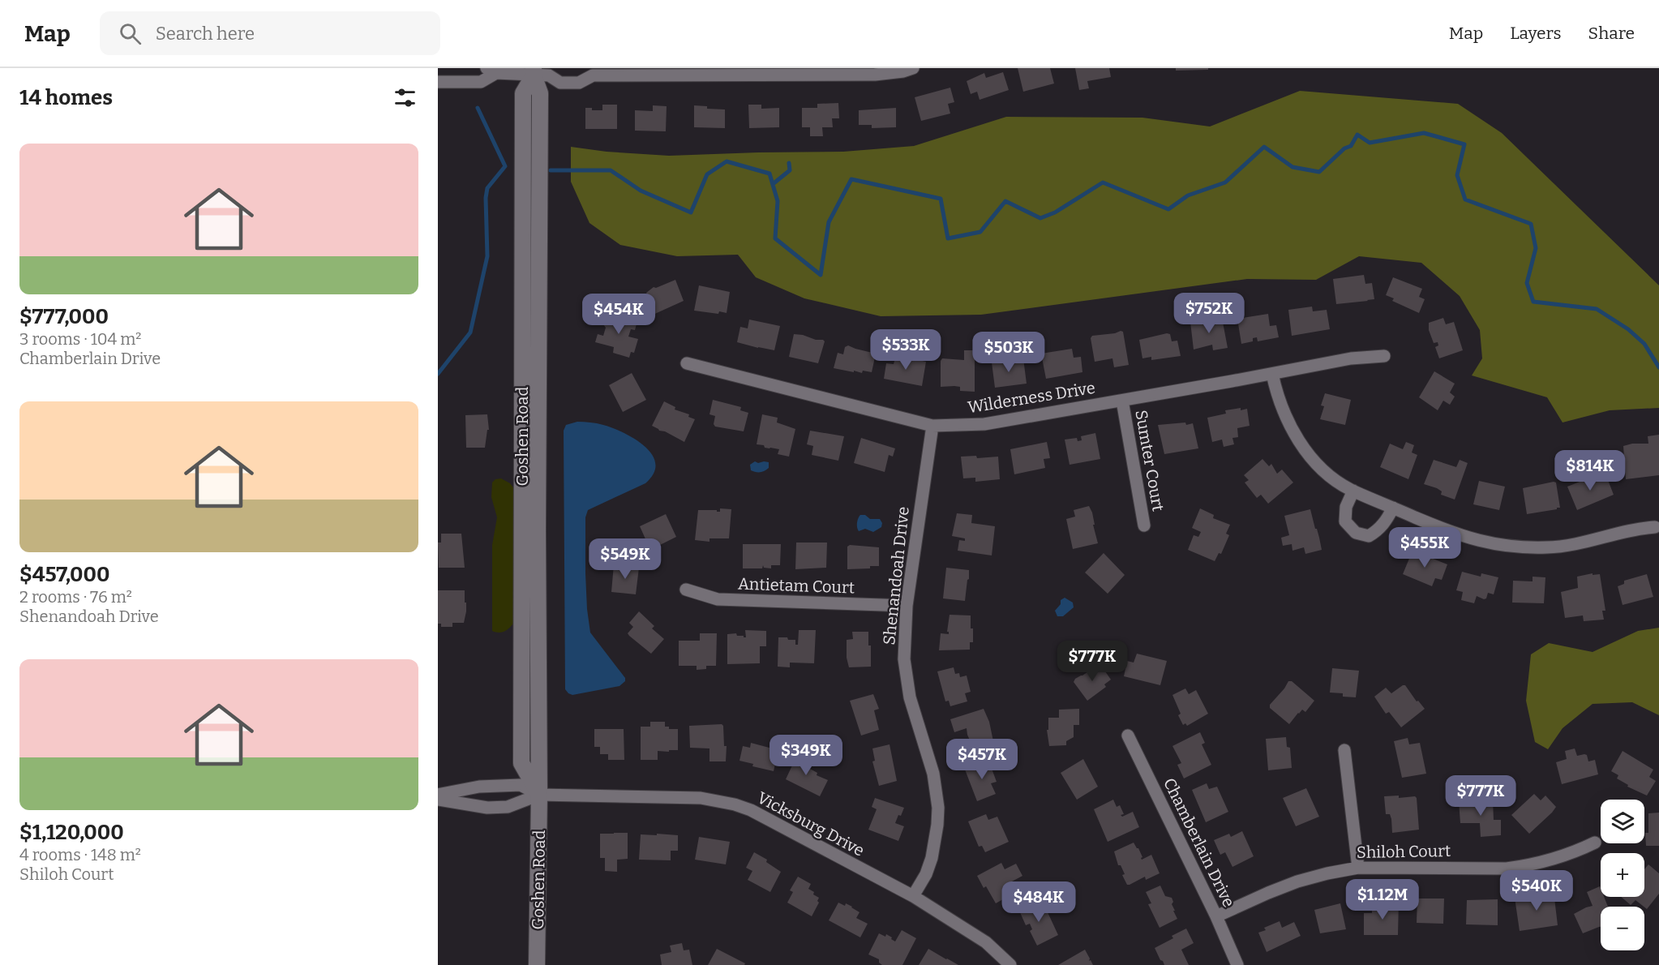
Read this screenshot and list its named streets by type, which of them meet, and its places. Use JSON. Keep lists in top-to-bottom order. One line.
{"streets":{"street":["Wilderness Drive","Goshen Road","Sumter Court","Shenandoah Drive","Antietam Court","Vicksburg Drive","Chamberlain Drive","Shiloh Court"]},"crossings":[["Wilderness Drive","Sumter Court"],["Wilderness Drive","Shenandoah Drive"],["Goshen Road","Vicksburg Drive"],["Shenandoah Drive","Antietam Court"],["Shenandoah Drive","Vicksburg Drive"],["Chamberlain Drive","Shiloh Court"]],"page":{"header":"Map","search":"Search here","nav":["Map","Layers","Share"],"heading":"14 homes","list":[{"name":"$777,000","note":"3 rooms · 104 m² · Chamberlain Drive"},{"name":"$457,000","note":"2 rooms · 76 m² · Shenandoah Drive"},{"name":"$1,120,000","note":"4 rooms · 148 m² · Shiloh Court"}],"price":["$752K","$454K","$533K","$503K","$814K","$455K","$549K","$777K","$349K","$457K","$777K","$540K","$1.12M","$484K"],"map_buttons":["+","−"]}}
